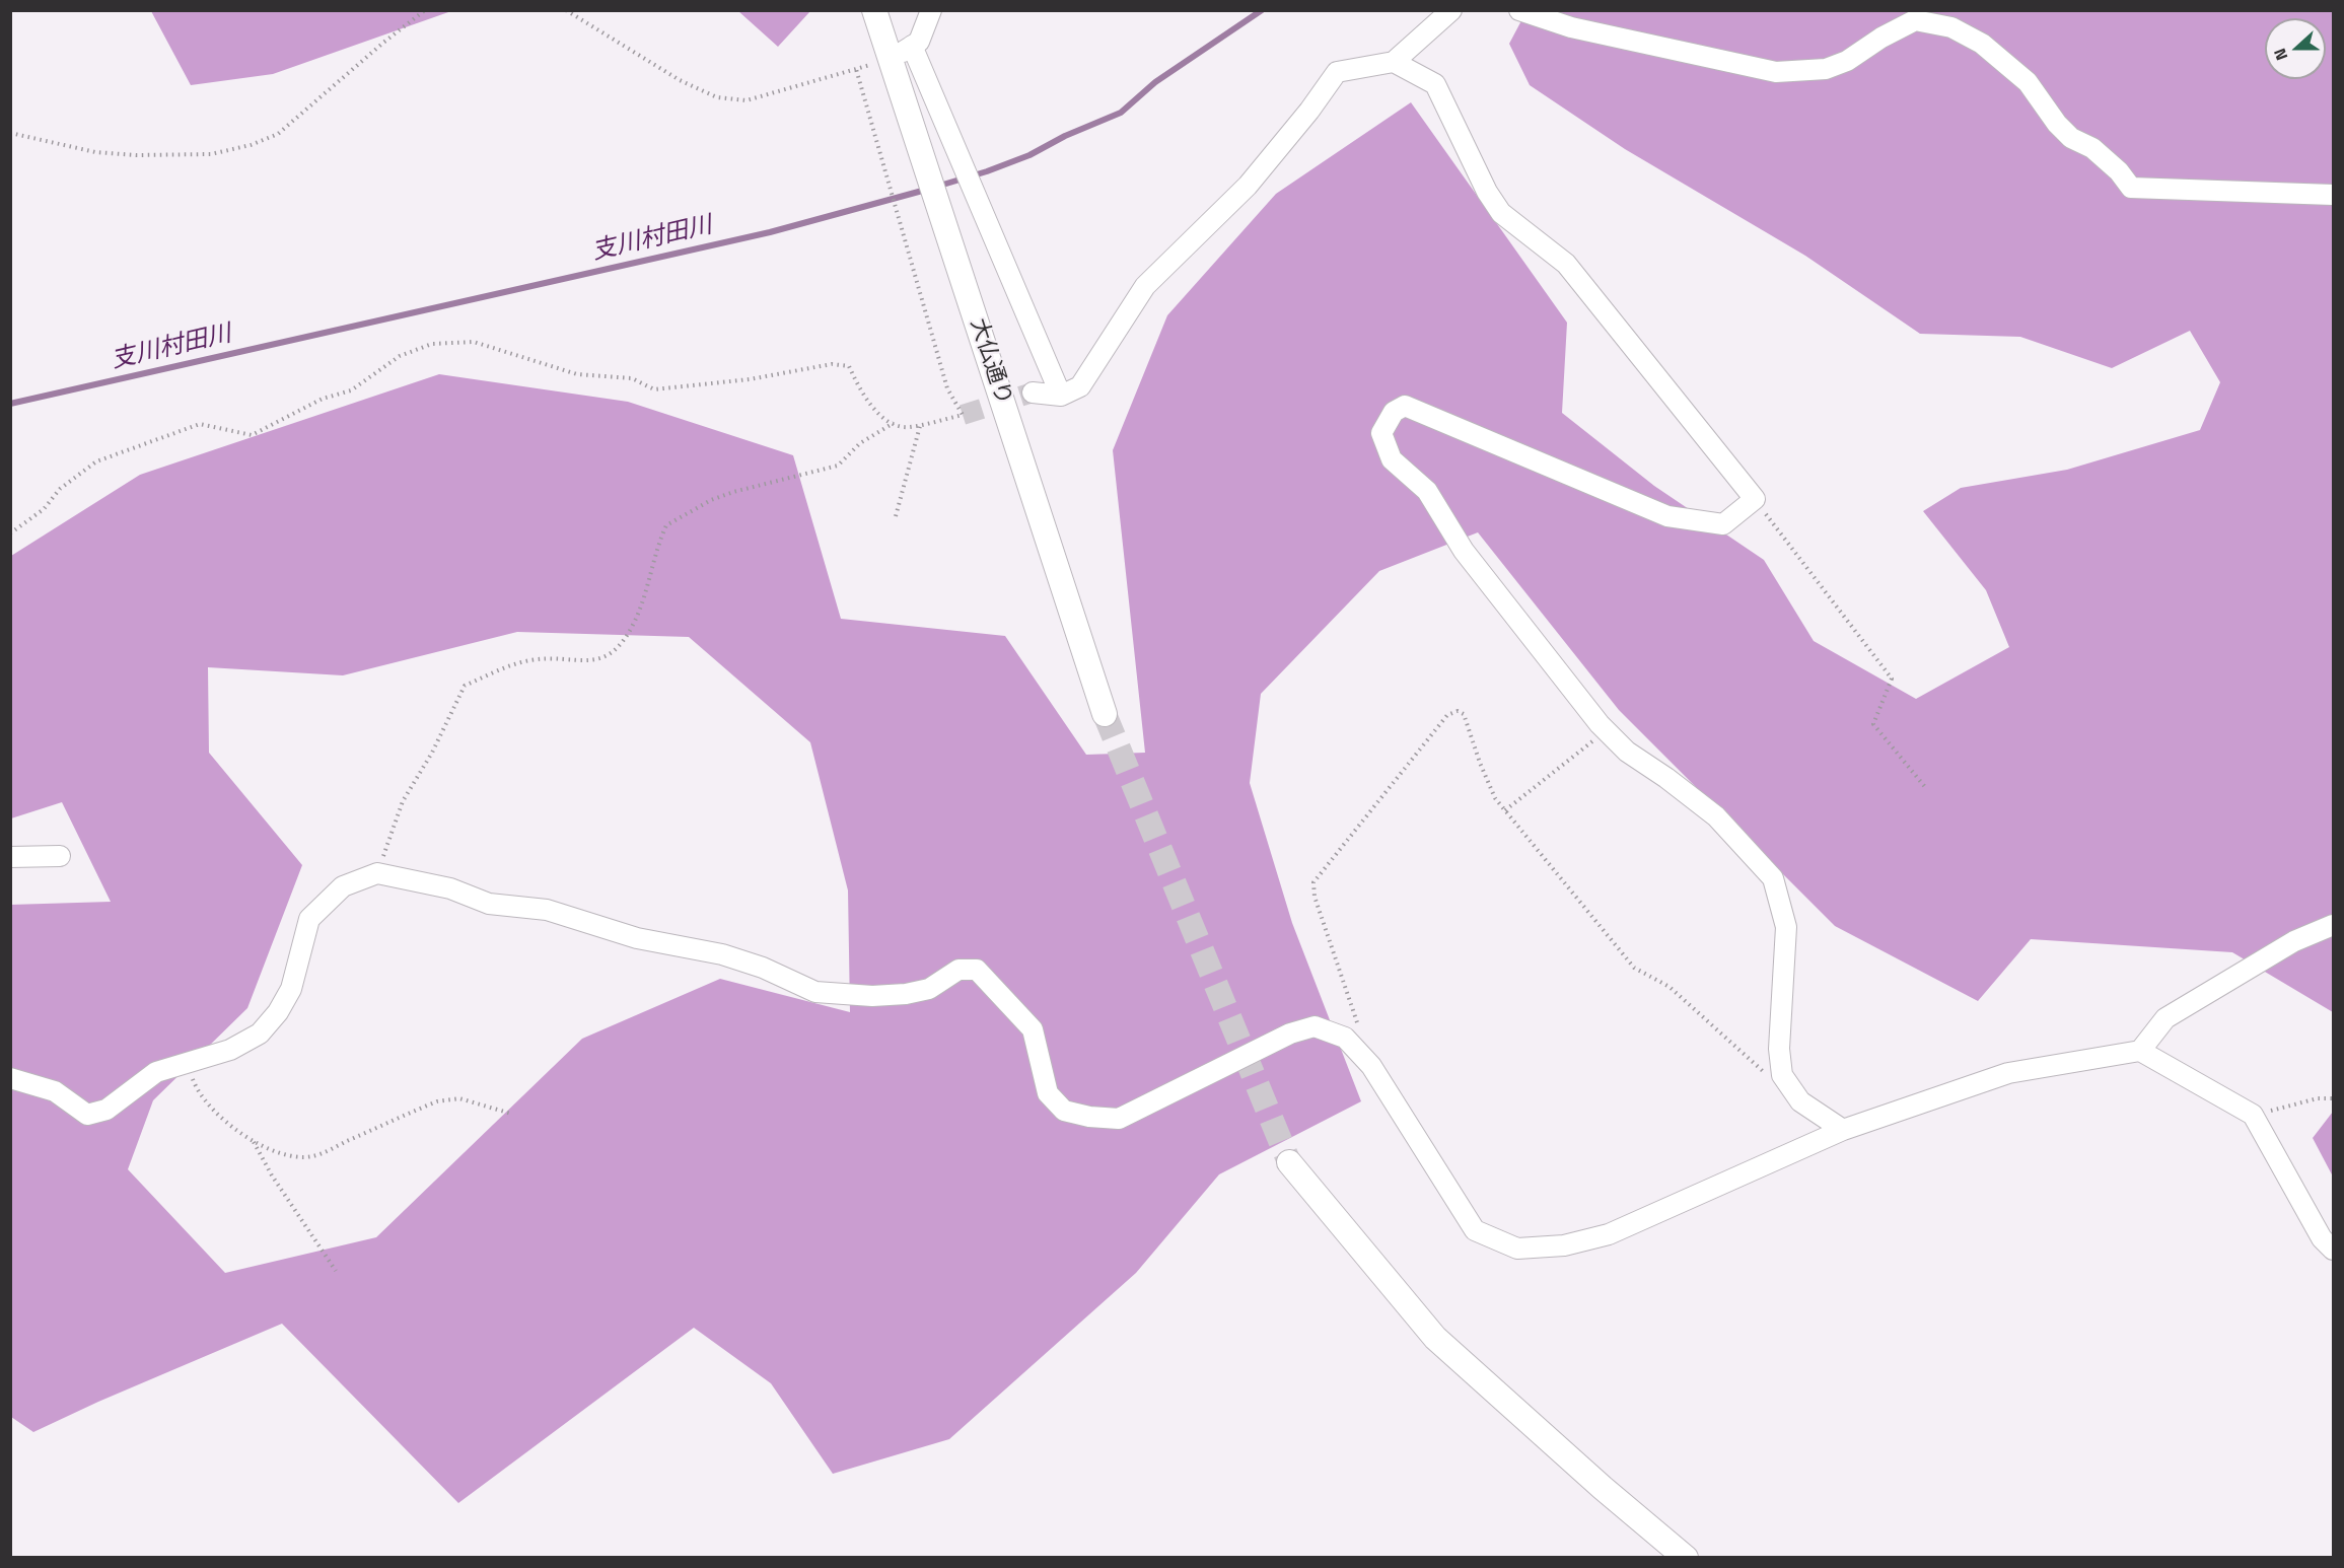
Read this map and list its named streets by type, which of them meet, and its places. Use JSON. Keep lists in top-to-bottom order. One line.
{"streets":{"street":["大仏通り"]},"water":["支川村田川"],"north":"left"}
